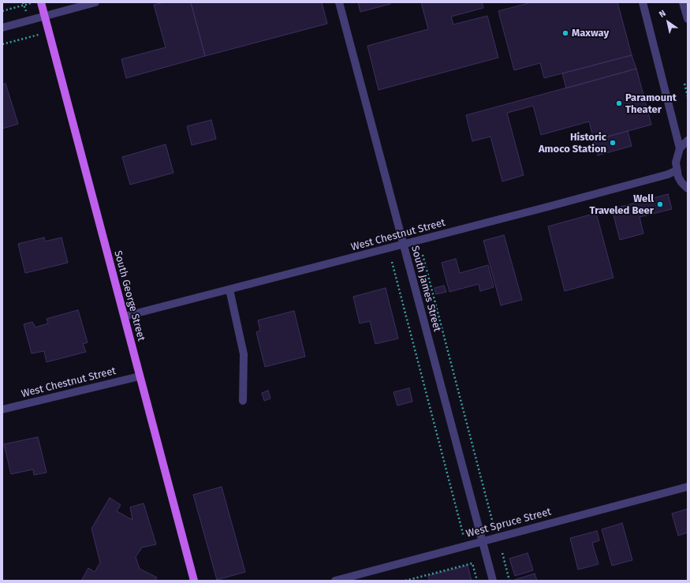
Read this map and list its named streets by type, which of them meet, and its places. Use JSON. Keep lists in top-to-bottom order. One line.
{"streets":{"main road":["South George Street"],"street":["West Chestnut Street","South James Street","West Spruce Street"]},"crossings":[["West Chestnut Street","South James Street"],["West Chestnut Street","South George Street"],["South James Street","West Spruce Street"]],"places":["Maxway","Paramount Theater","Historic Amoco Station","Well Traveled Beer"],"north":"top left"}
